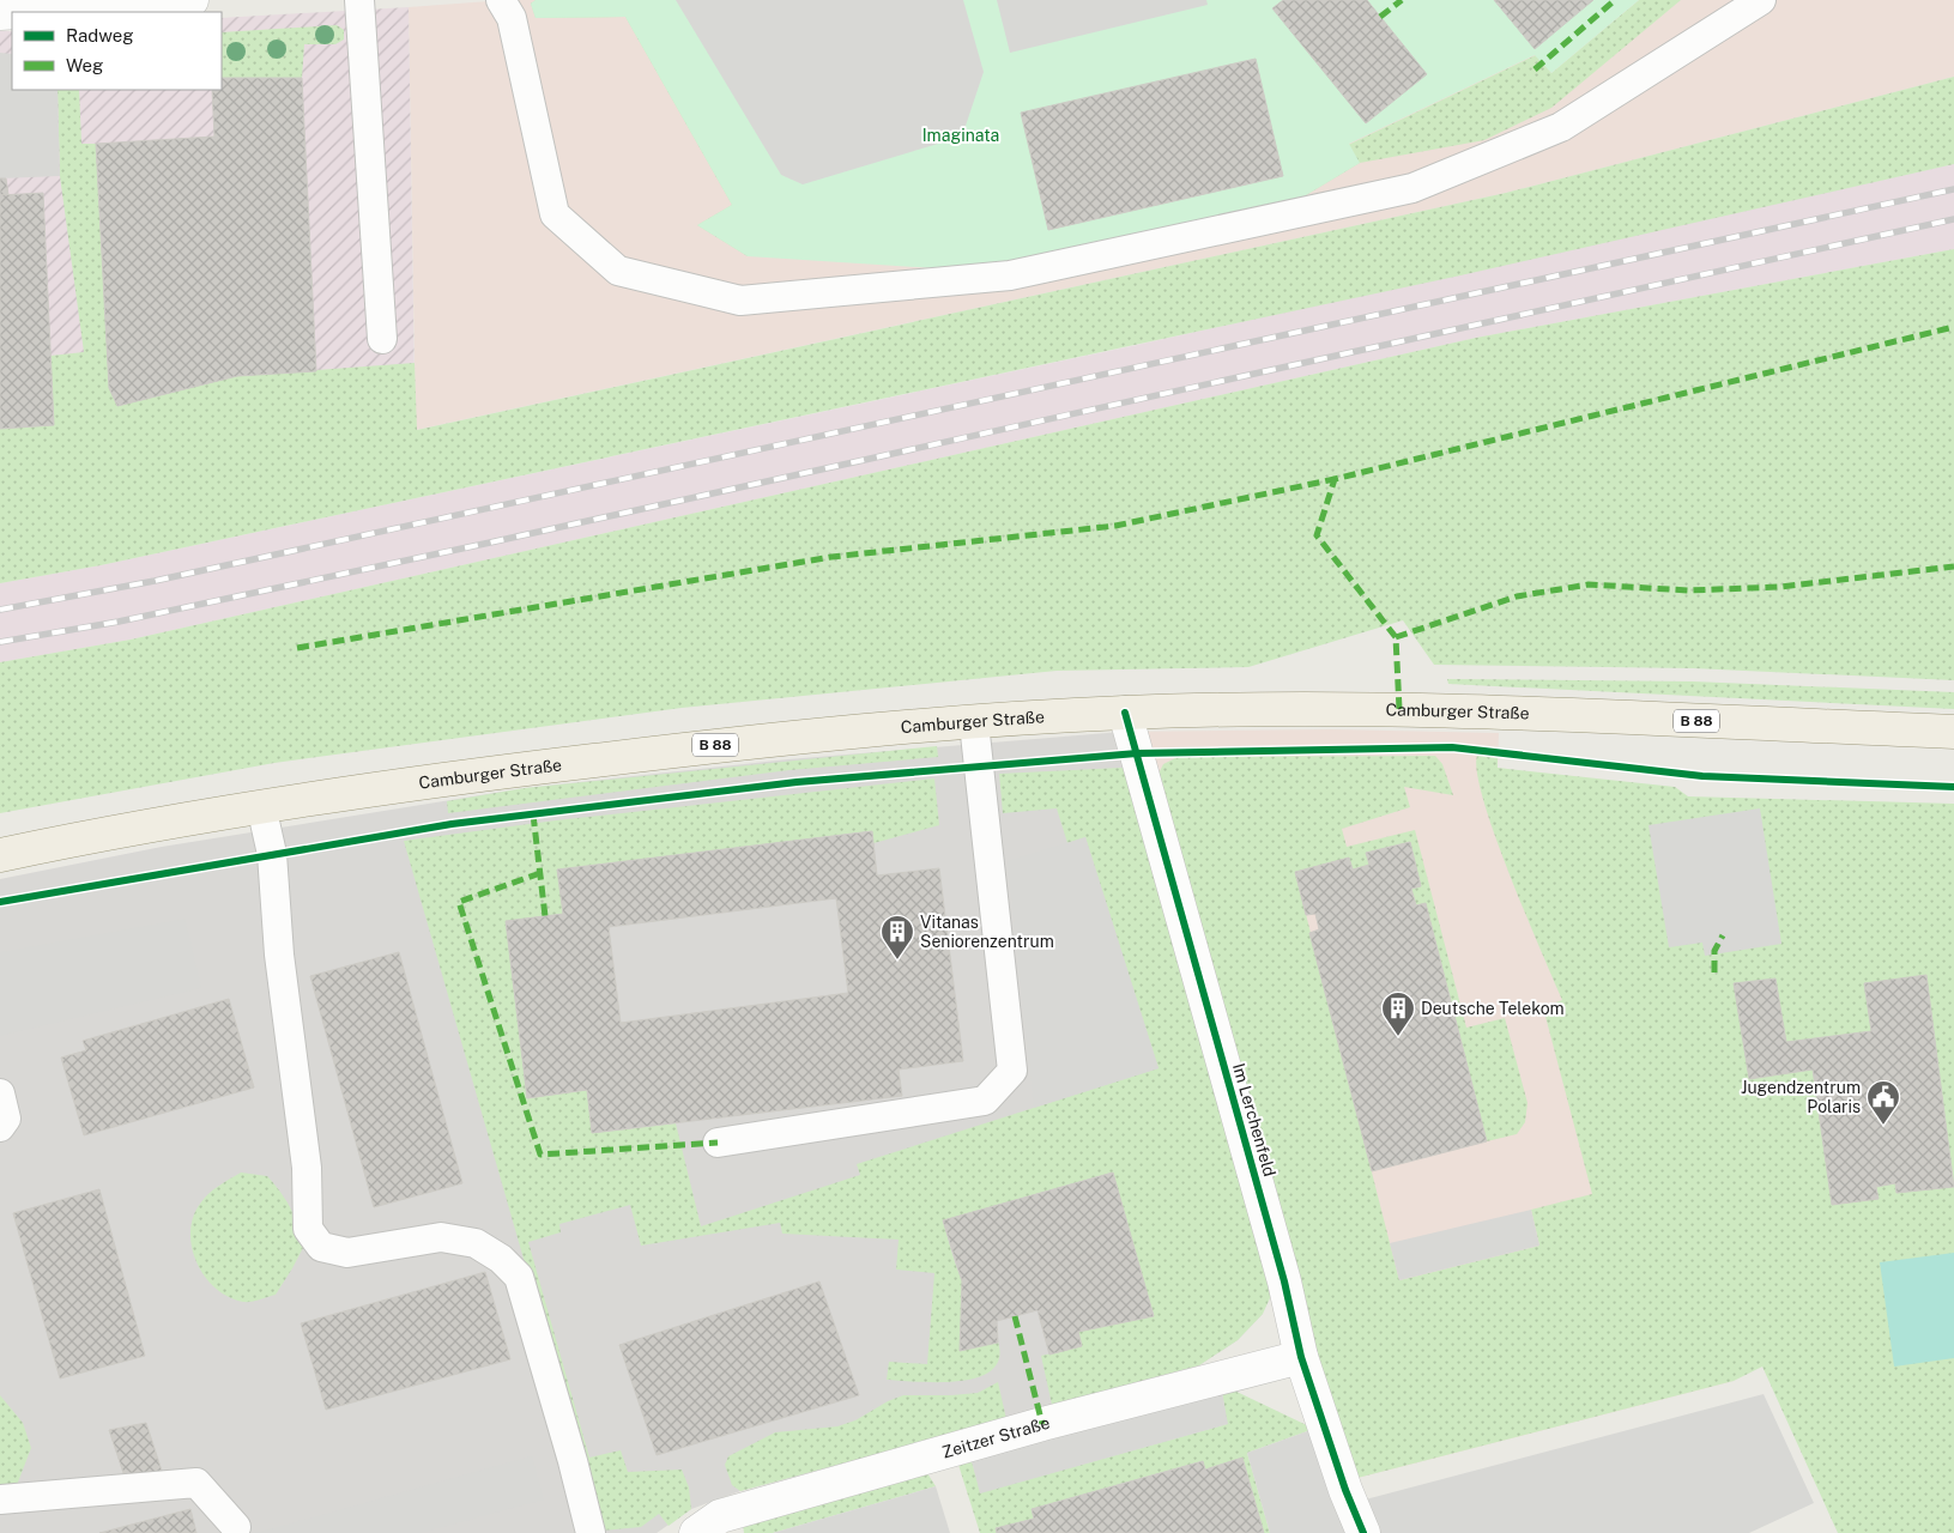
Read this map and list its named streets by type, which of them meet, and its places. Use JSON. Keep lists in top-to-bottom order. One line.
{"streets":{"main road":["Camburger Straße","B 88"],"street":["Im Lerchenfeld","Zeitzer Straße"]},"crossings":[["Camburger Straße","Im Lerchenfeld"],["Im Lerchenfeld","Zeitzer Straße"]],"parks":["Imaginata"],"places":{"building":["Vitanas Seniorenzentrum","Deutsche Telekom"],"public building":["Jugendzentrum Polaris"]},"legend":["Radweg","Weg"]}
